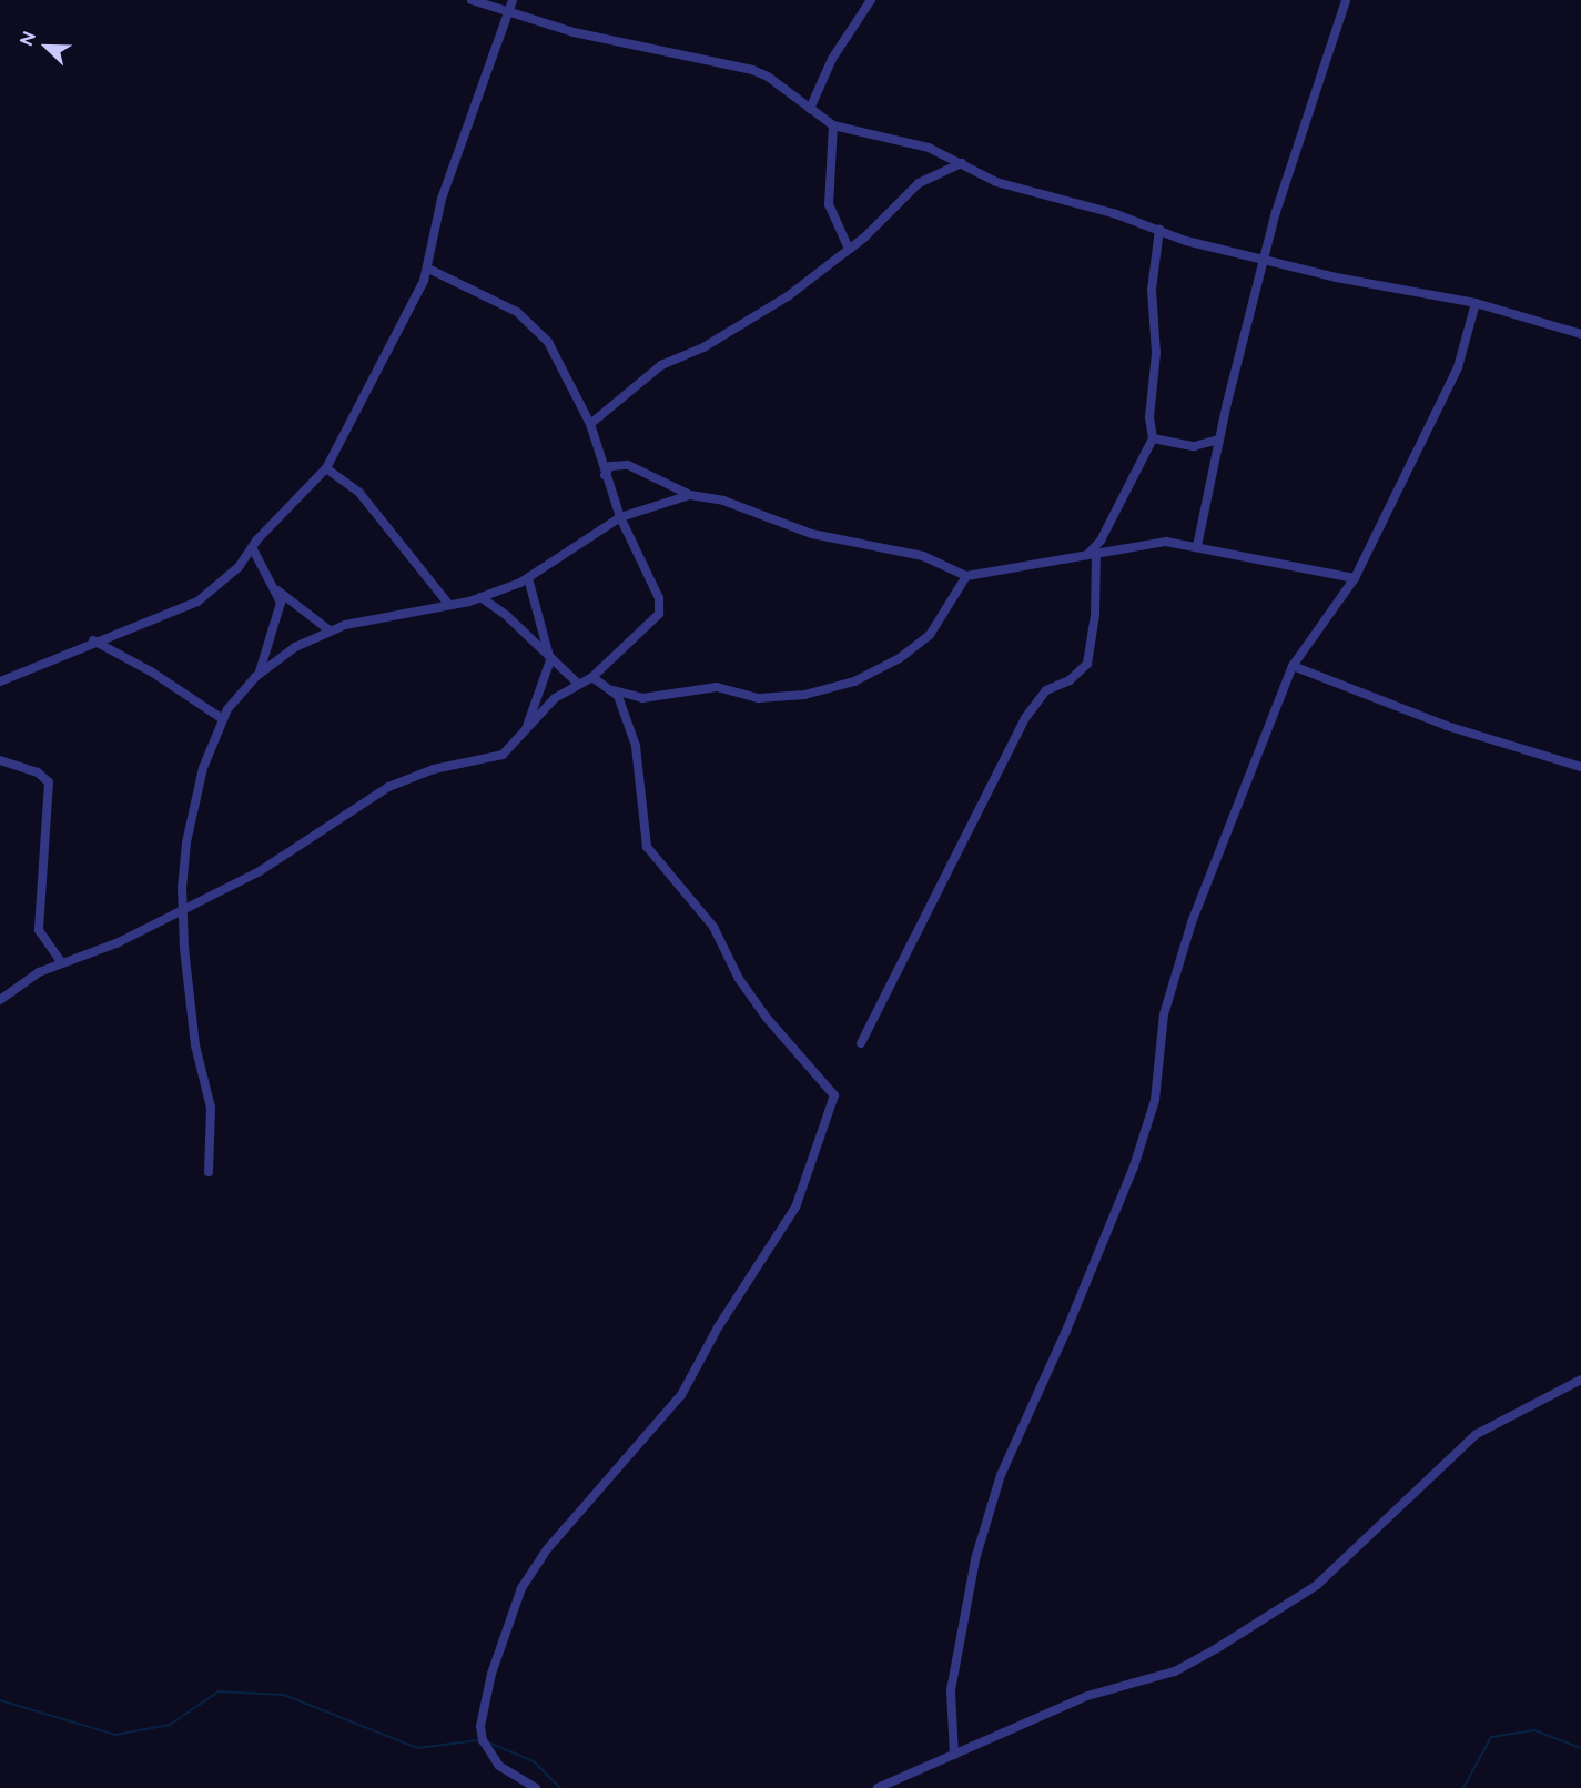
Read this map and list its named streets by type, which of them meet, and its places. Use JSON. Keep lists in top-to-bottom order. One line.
{"north":"top left"}
